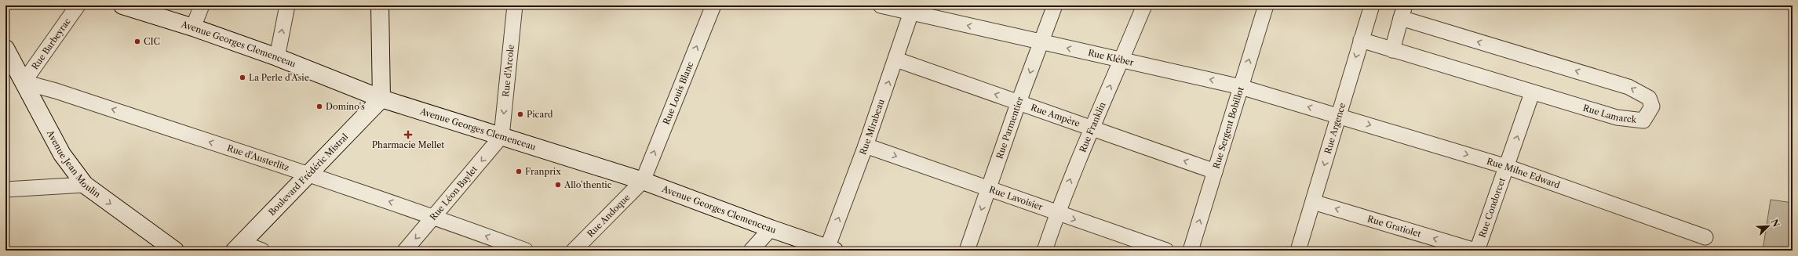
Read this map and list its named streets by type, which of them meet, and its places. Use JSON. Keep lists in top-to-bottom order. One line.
{"streets":{"main road":["Avenue Georges Clemenceau","Avenue Jean Moulin","Boulevard Frédéric Mistral"],"street":["Rue Barbeyrac","Rue Kléber","Rue d'Arcole","Rue Louis Blanc","Rue Lamarck","Rue Ampère","Rue Franklin","Rue Mirabeau","Rue Parmentier","Rue Sergent Bobillot","Rue Argence","Rue d'Austerlitz","Rue Milne Edward","Rue Léon Baylet","Rue Lavoisier","Rue Condorcet","Rue Andoque","Rue Gratiolet"]},"crossings":[["Rue Barbeyrac","Rue d'Austerlitz"],["Rue Barbeyrac","Avenue Jean Moulin"],["Avenue Georges Clemenceau","Rue d'Arcole"],["Avenue Georges Clemenceau","Rue Louis Blanc"],["Avenue Georges Clemenceau","Rue Mirabeau"],["Avenue Georges Clemenceau","Boulevard Frédéric Mistral"],["Avenue Georges Clemenceau","Rue Léon Baylet"],["Avenue Georges Clemenceau","Rue Andoque"],["Rue Kléber","Rue Franklin"],["Rue Kléber","Rue Mirabeau"],["Rue Kléber","Rue Parmentier"],["Rue Kléber","Rue Sergent Bobillot"],["Rue Kléber","Rue Argence"],["Rue Kléber","Rue Milne Edward"],["Rue d'Arcole","Rue Léon Baylet"],["Rue Louis Blanc","Rue Andoque"],["Rue Lamarck","Rue Argence"],["Rue Lamarck","Rue Condorcet"],["Rue Ampère","Rue Franklin"],["Rue Ampère","Rue Mirabeau"],["Rue Ampère","Rue Parmentier"],["Rue Ampère","Rue Sergent Bobillot"],["Rue Franklin","Rue Lavoisier"],["Rue Mirabeau","Rue Lavoisier"],["Rue Parmentier","Rue Lavoisier"],["Rue Argence","Rue Milne Edward"],["Rue Argence","Rue Gratiolet"],["Rue d'Austerlitz","Avenue Jean Moulin"],["Rue d'Austerlitz","Boulevard Frédéric Mistral"],["Rue d'Austerlitz","Rue Léon Baylet"],["Rue Milne Edward","Rue Condorcet"],["Rue Condorcet","Rue Gratiolet"]],"one_way":["Rue Kléber","Rue d'Arcole","Rue Louis Blanc","Rue Ampère","Rue Franklin","Rue Mirabeau","Rue Parmentier","Rue Sergent Bobillot","Rue Argence","Rue d'Austerlitz","Avenue Jean Moulin","Rue Milne Edward","Rue Léon Baylet","Rue Lavoisier","Rue Condorcet","Rue Gratiolet"],"places":{"other":["CIC","La Perle d'Asie","Domino's","Picard","Franprix","Allo'thentic"],"health":["Pharmacie Mellet"]},"north":"top right"}
